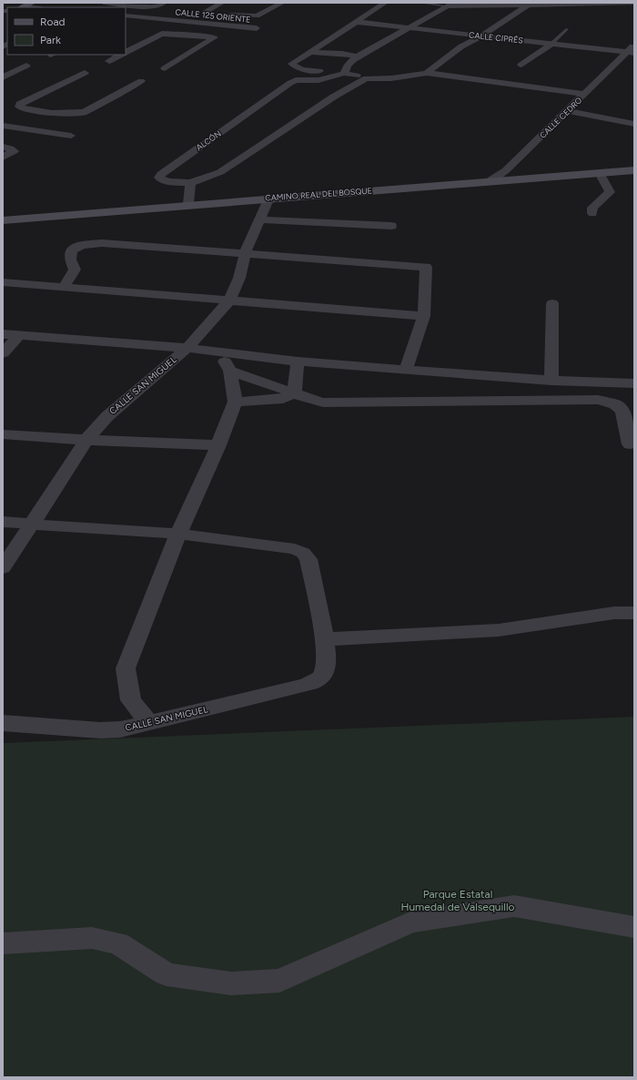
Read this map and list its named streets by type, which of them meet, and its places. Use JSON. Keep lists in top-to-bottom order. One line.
{"streets":{"street":["CALLE 125 ORIENTE","CALLE CIPRÉS","CALLE CEDRO","ALCÓN","CAMINO REAL DEL BOSQUE","CALLE SAN MIGUEL"]},"crossings":[["CALLE CIPRÉS","CALLE CEDRO"],["CALLE CEDRO","CAMINO REAL DEL BOSQUE"],["CAMINO REAL DEL BOSQUE","CALLE SAN MIGUEL"]],"parks":["Parque Estatal Humedal de Valsequillo"],"legend":["Road","Park"]}
